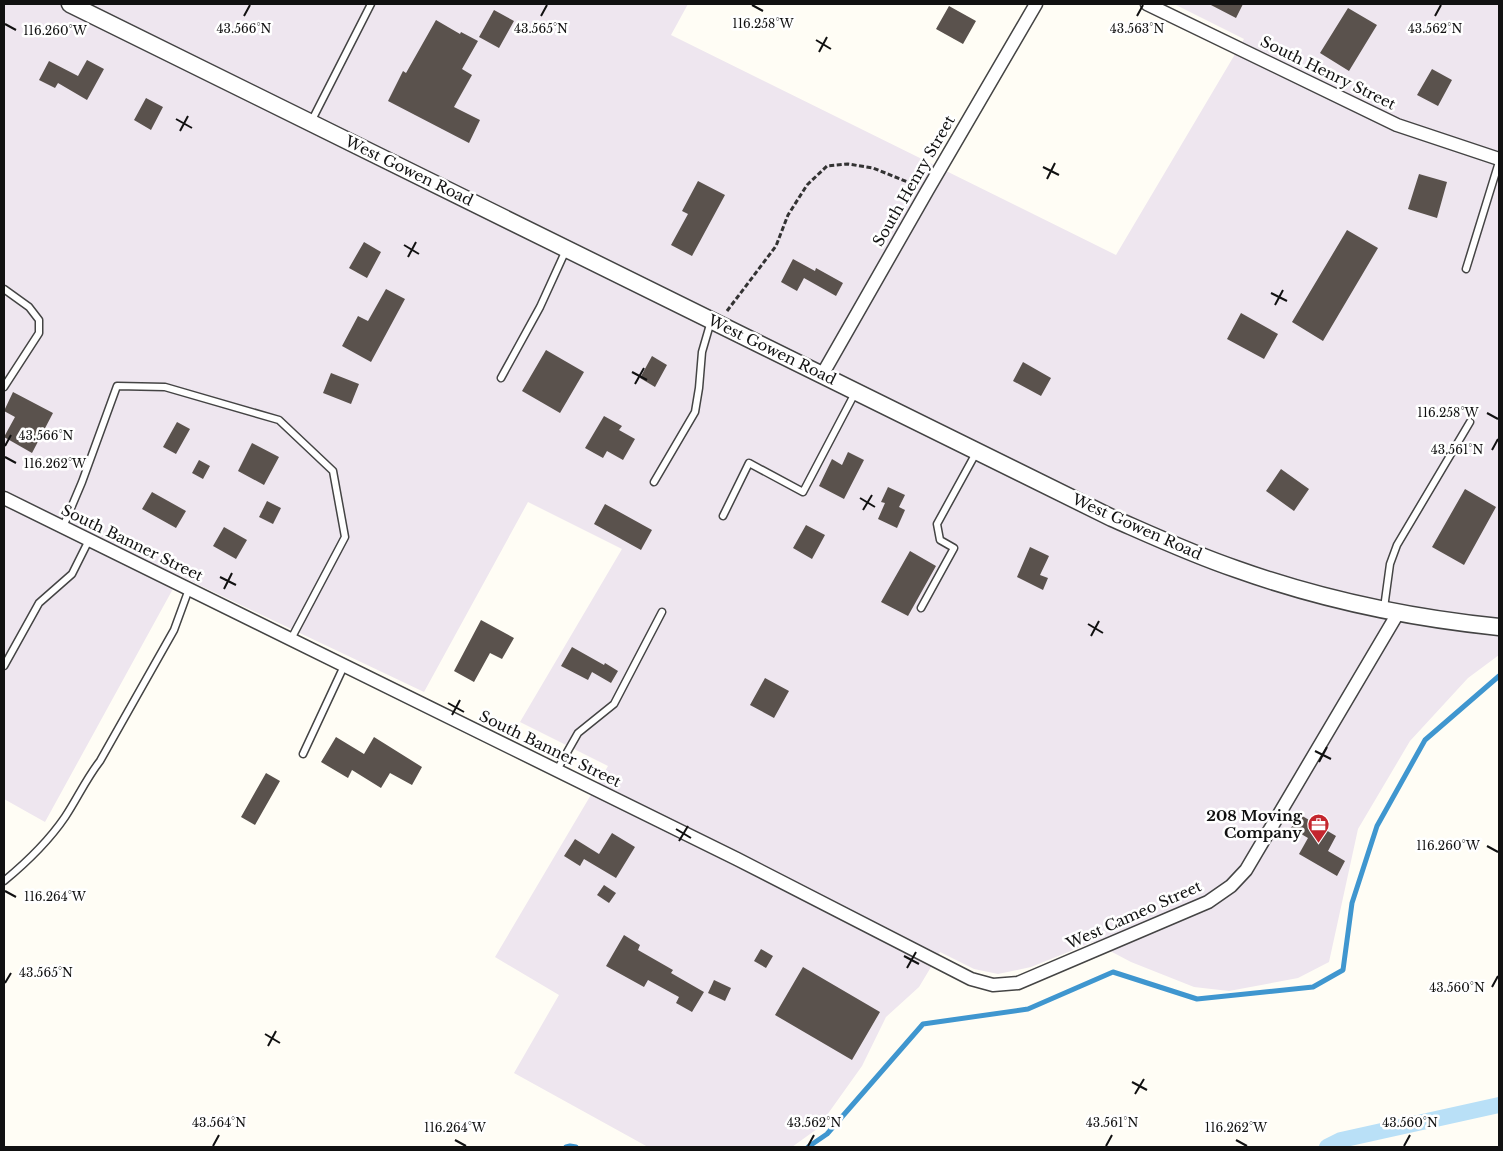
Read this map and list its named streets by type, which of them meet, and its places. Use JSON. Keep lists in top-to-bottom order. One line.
{"streets":{"street":["South Henry Street","West Gowen Road","South Banner Street","West Cameo Street"]},"crossings":[["South Henry Street","West Gowen Road"],["West Gowen Road","West Cameo Street"],["South Banner Street","West Cameo Street"]],"places":{"office":["208 Moving Company"]},"coordinates":["116.258°W","43.566°N","43.565°N","43.563°N","43.562°N","116.260°W","43.561°N","116.262°W","116.264°W","43.560°N","43.564°N"]}
